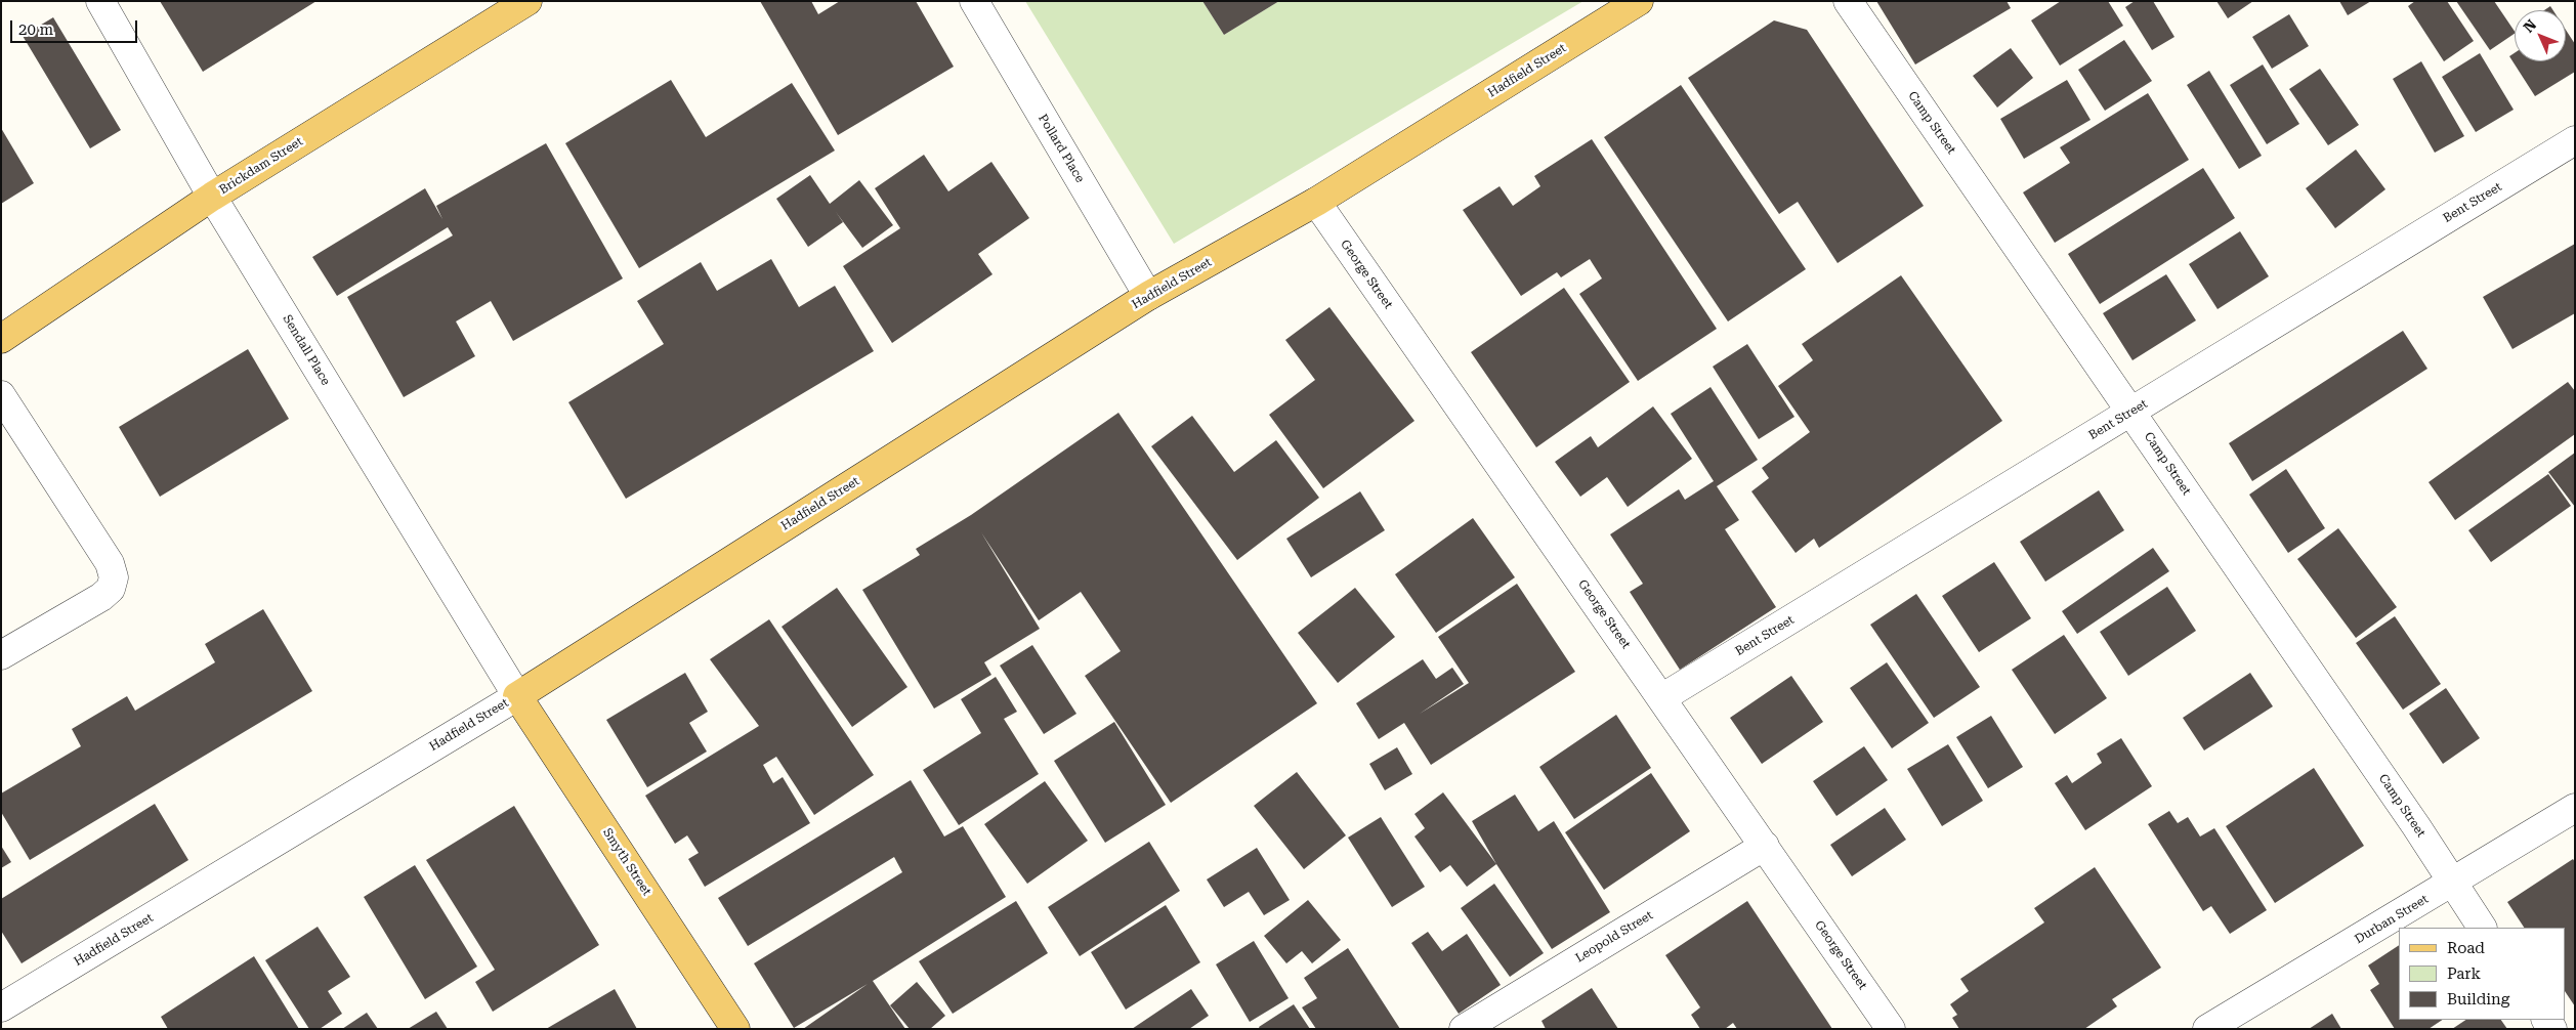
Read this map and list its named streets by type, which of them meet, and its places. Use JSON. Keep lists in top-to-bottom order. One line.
{"streets":{"main road":["Hadfield Street","Brickdam Street","Smyth Street"],"street":["Camp Street","Pollard Place","Bent Street","George Street","Sendall Place","Durban Street","Leopold Street"]},"crossings":[["Hadfield Street","Pollard Place"],["Hadfield Street","George Street"],["Hadfield Street","Sendall Place"],["Hadfield Street","Smyth Street"],["Camp Street","Bent Street"],["Camp Street","Durban Street"],["Brickdam Street","Sendall Place"],["Bent Street","George Street"],["George Street","Leopold Street"],["Sendall Place","Smyth Street"]],"legend":["Road","Park","Building"],"scale_bar":"20 m","north":"top left"}
